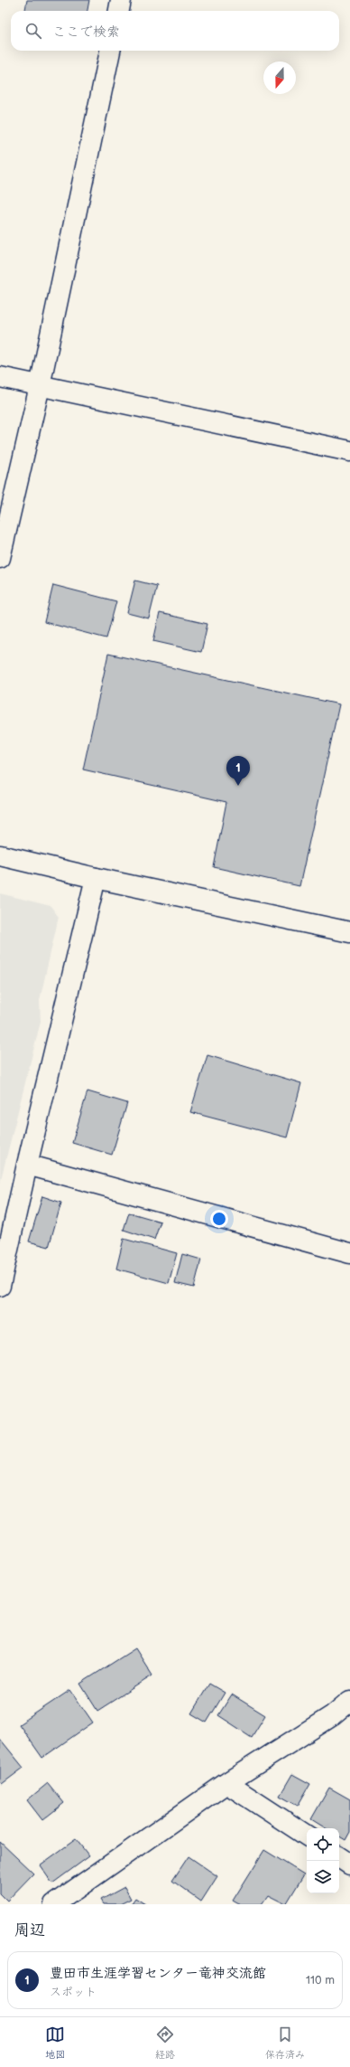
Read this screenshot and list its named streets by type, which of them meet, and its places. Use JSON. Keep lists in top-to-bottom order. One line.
{"north":"bottom","page":{"search":"ここで検索","pins":"1","heading":"周辺","list":[{"mark":"1","name":"豊田市生涯学習センター竜神交流館","note":"スポット","value":"110 m"}],"nav":["地図","経路","保存済み"]}}
